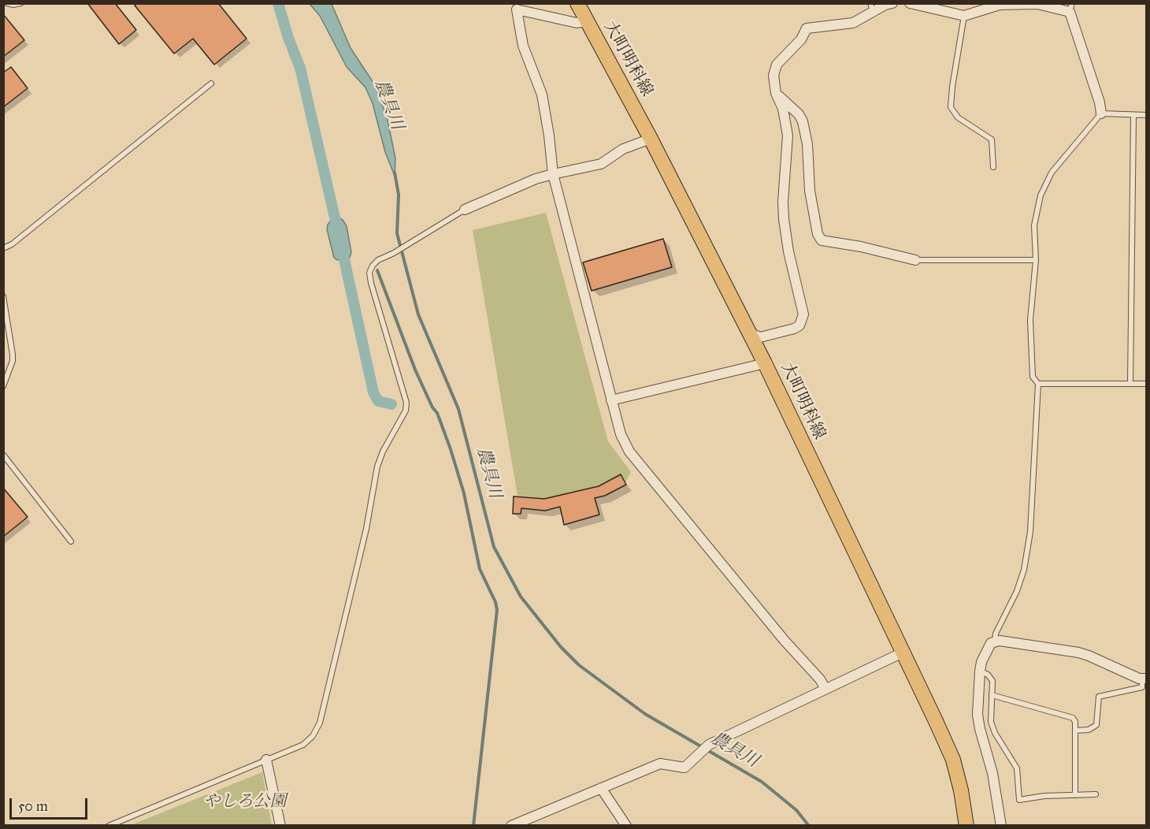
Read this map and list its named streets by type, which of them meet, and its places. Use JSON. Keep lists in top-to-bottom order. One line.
{"streets":{"main road":["大町明科線"]},"water":["農具川"],"parks":["やしろ公園"],"scale_bar":"50 m"}
